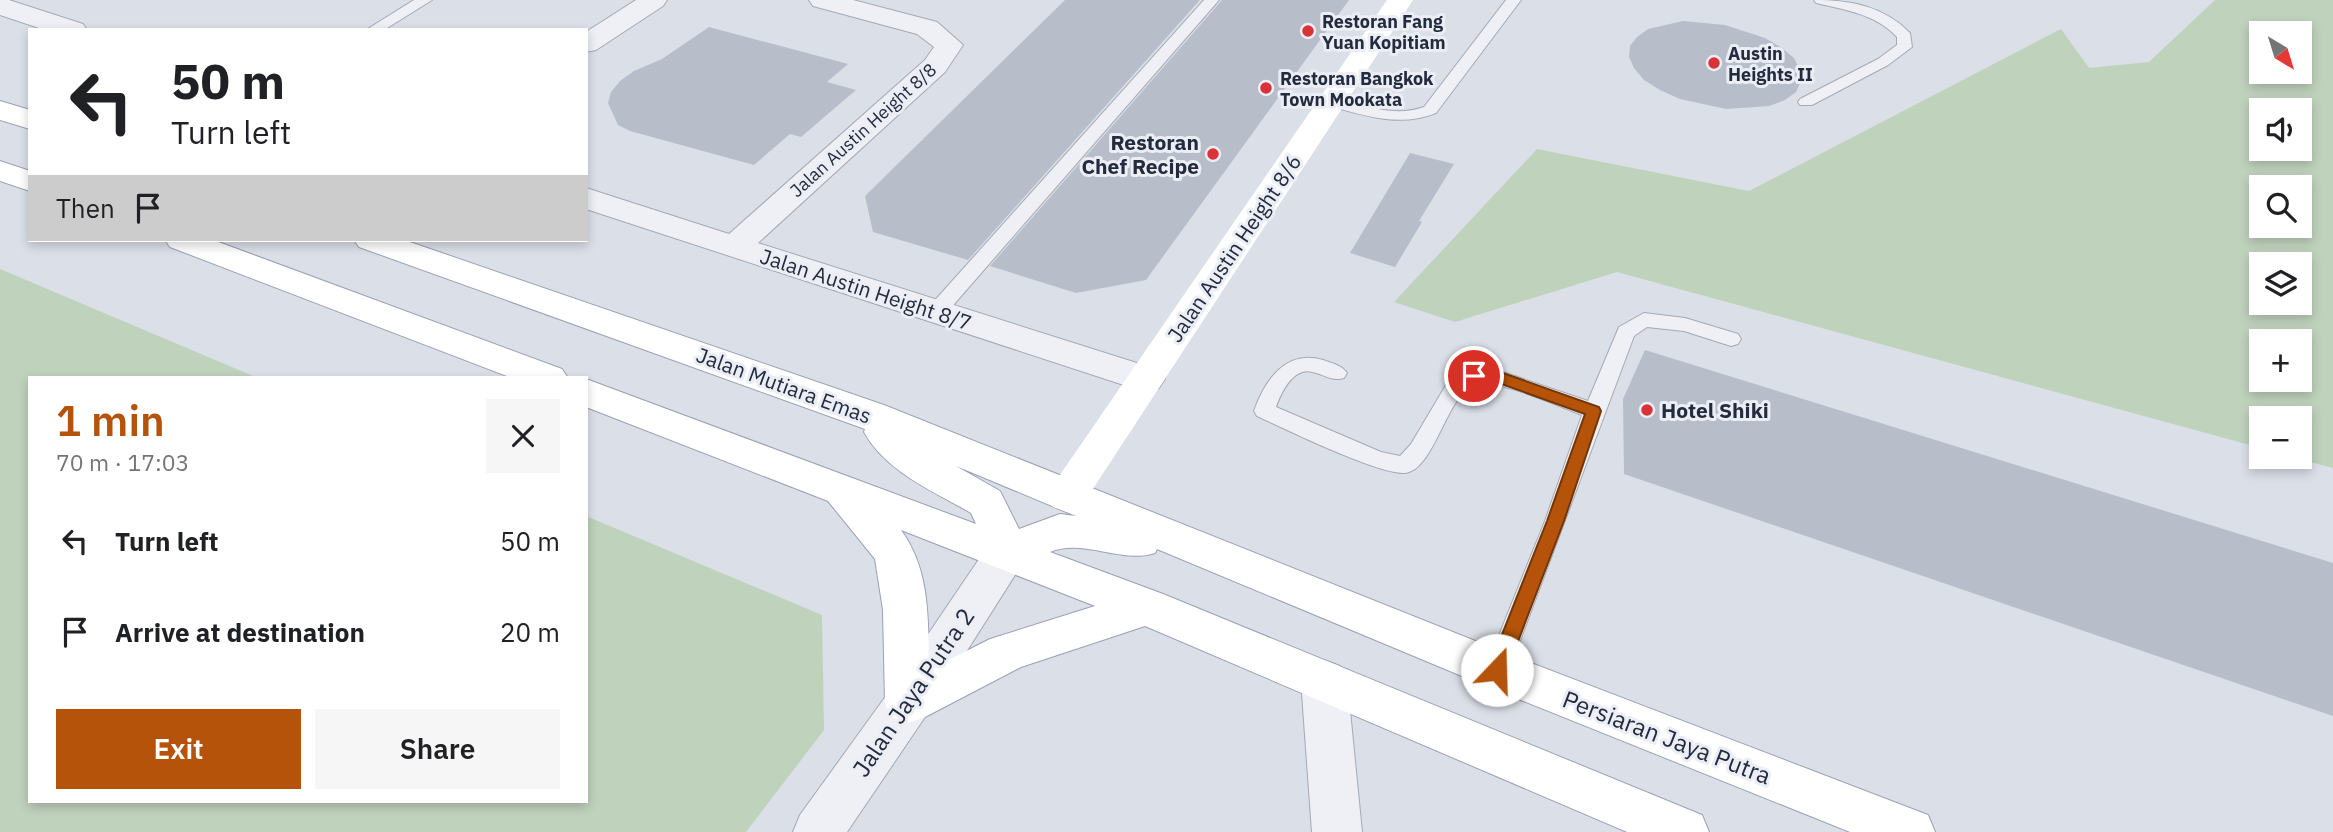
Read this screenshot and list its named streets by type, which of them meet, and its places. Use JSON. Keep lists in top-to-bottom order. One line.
{"streets":{"main road":["Jalan Austin Height 8/6","Jalan Mutiara Emas","Persiaran Jaya Putra"],"street":["Jalan Austin Height 8/8","Jalan Austin Height 8/7","Jalan Jaya Putra 2"]},"crossings":[["Jalan Austin Height 8/8","Jalan Austin Height 8/7"],["Jalan Austin Height 8/6","Jalan Austin Height 8/7"],["Jalan Austin Height 8/6","Jalan Mutiara Emas"],["Jalan Mutiara Emas","Persiaran Jaya Putra"]],"places":["Restoran Fang Yuan Kopitiam","Austin Heights II","Restoran Bangkok Town Mookata","Restoran Chef Recipe","Hotel Shiki"],"north":"bottom right","page":{"map_buttons":["+","−"],"turn":["50 m","Turn left"],"then":"Then","heading":["1 min","70 m · 17:03"],"list":[{"name":"Turn left","value":"50 m"},{"name":"Arrive at destination","value":"20 m"}],"buttons":["Exit","Share"]}}
